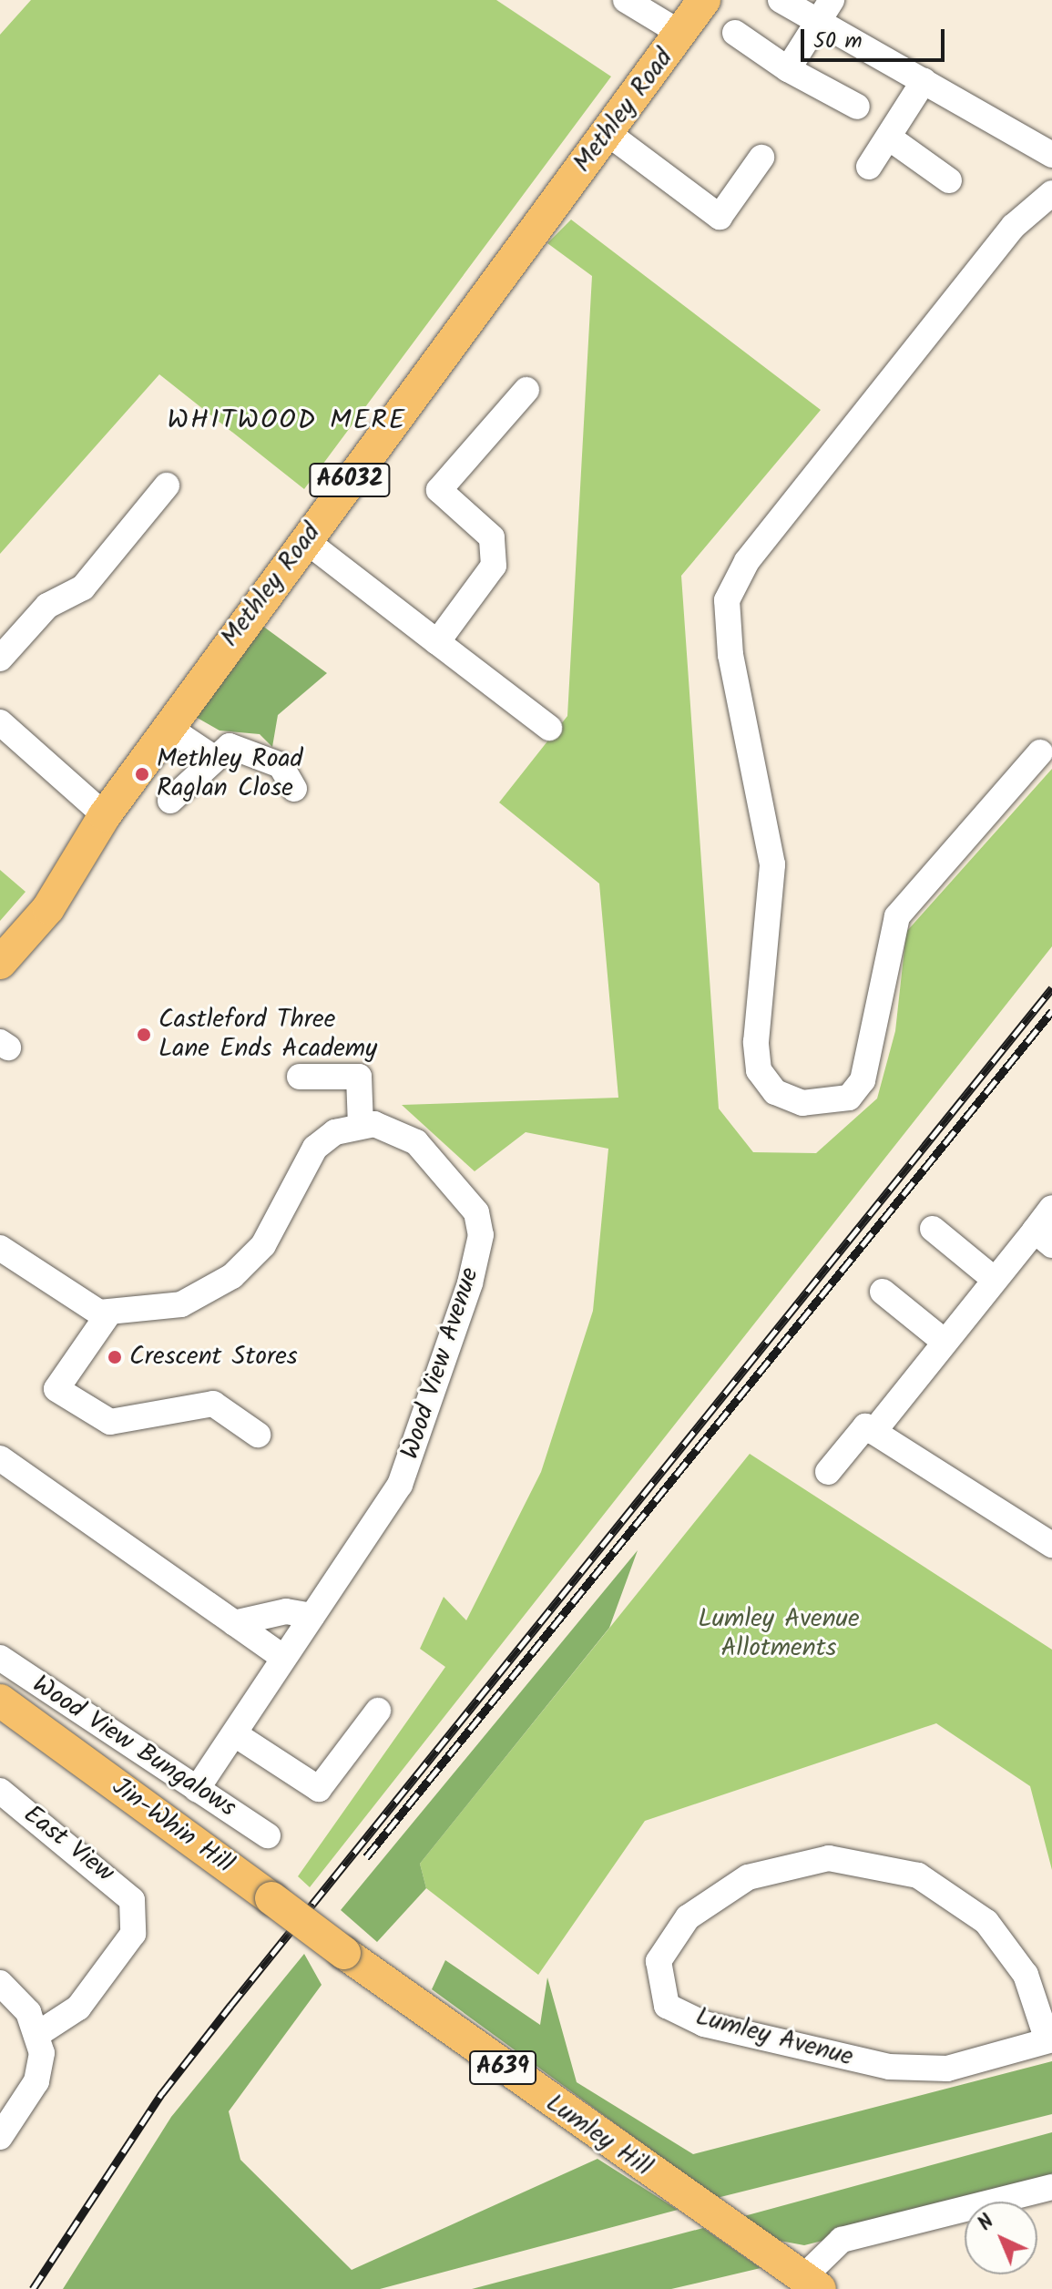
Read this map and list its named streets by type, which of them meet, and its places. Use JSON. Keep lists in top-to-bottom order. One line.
{"streets":{"main road":["Methley Road","A6032","Jin-Whin Hill","A639","Lumley Hill"],"street":["Wood View Avenue","Wood View Bungalows","East View","Lumley Avenue"]},"crossings":[["Wood View Avenue","Wood View Bungalows"],["Jin-Whin Hill","Lumley Hill"]],"districts":["WHITWOOD MERE"],"parks":["Lumley Avenue Allotments"],"places":["Methley Road Raglan Close","Castleford Three Lane Ends Academy","Crescent Stores"],"scale_bar":"50 m","north":"top left"}
